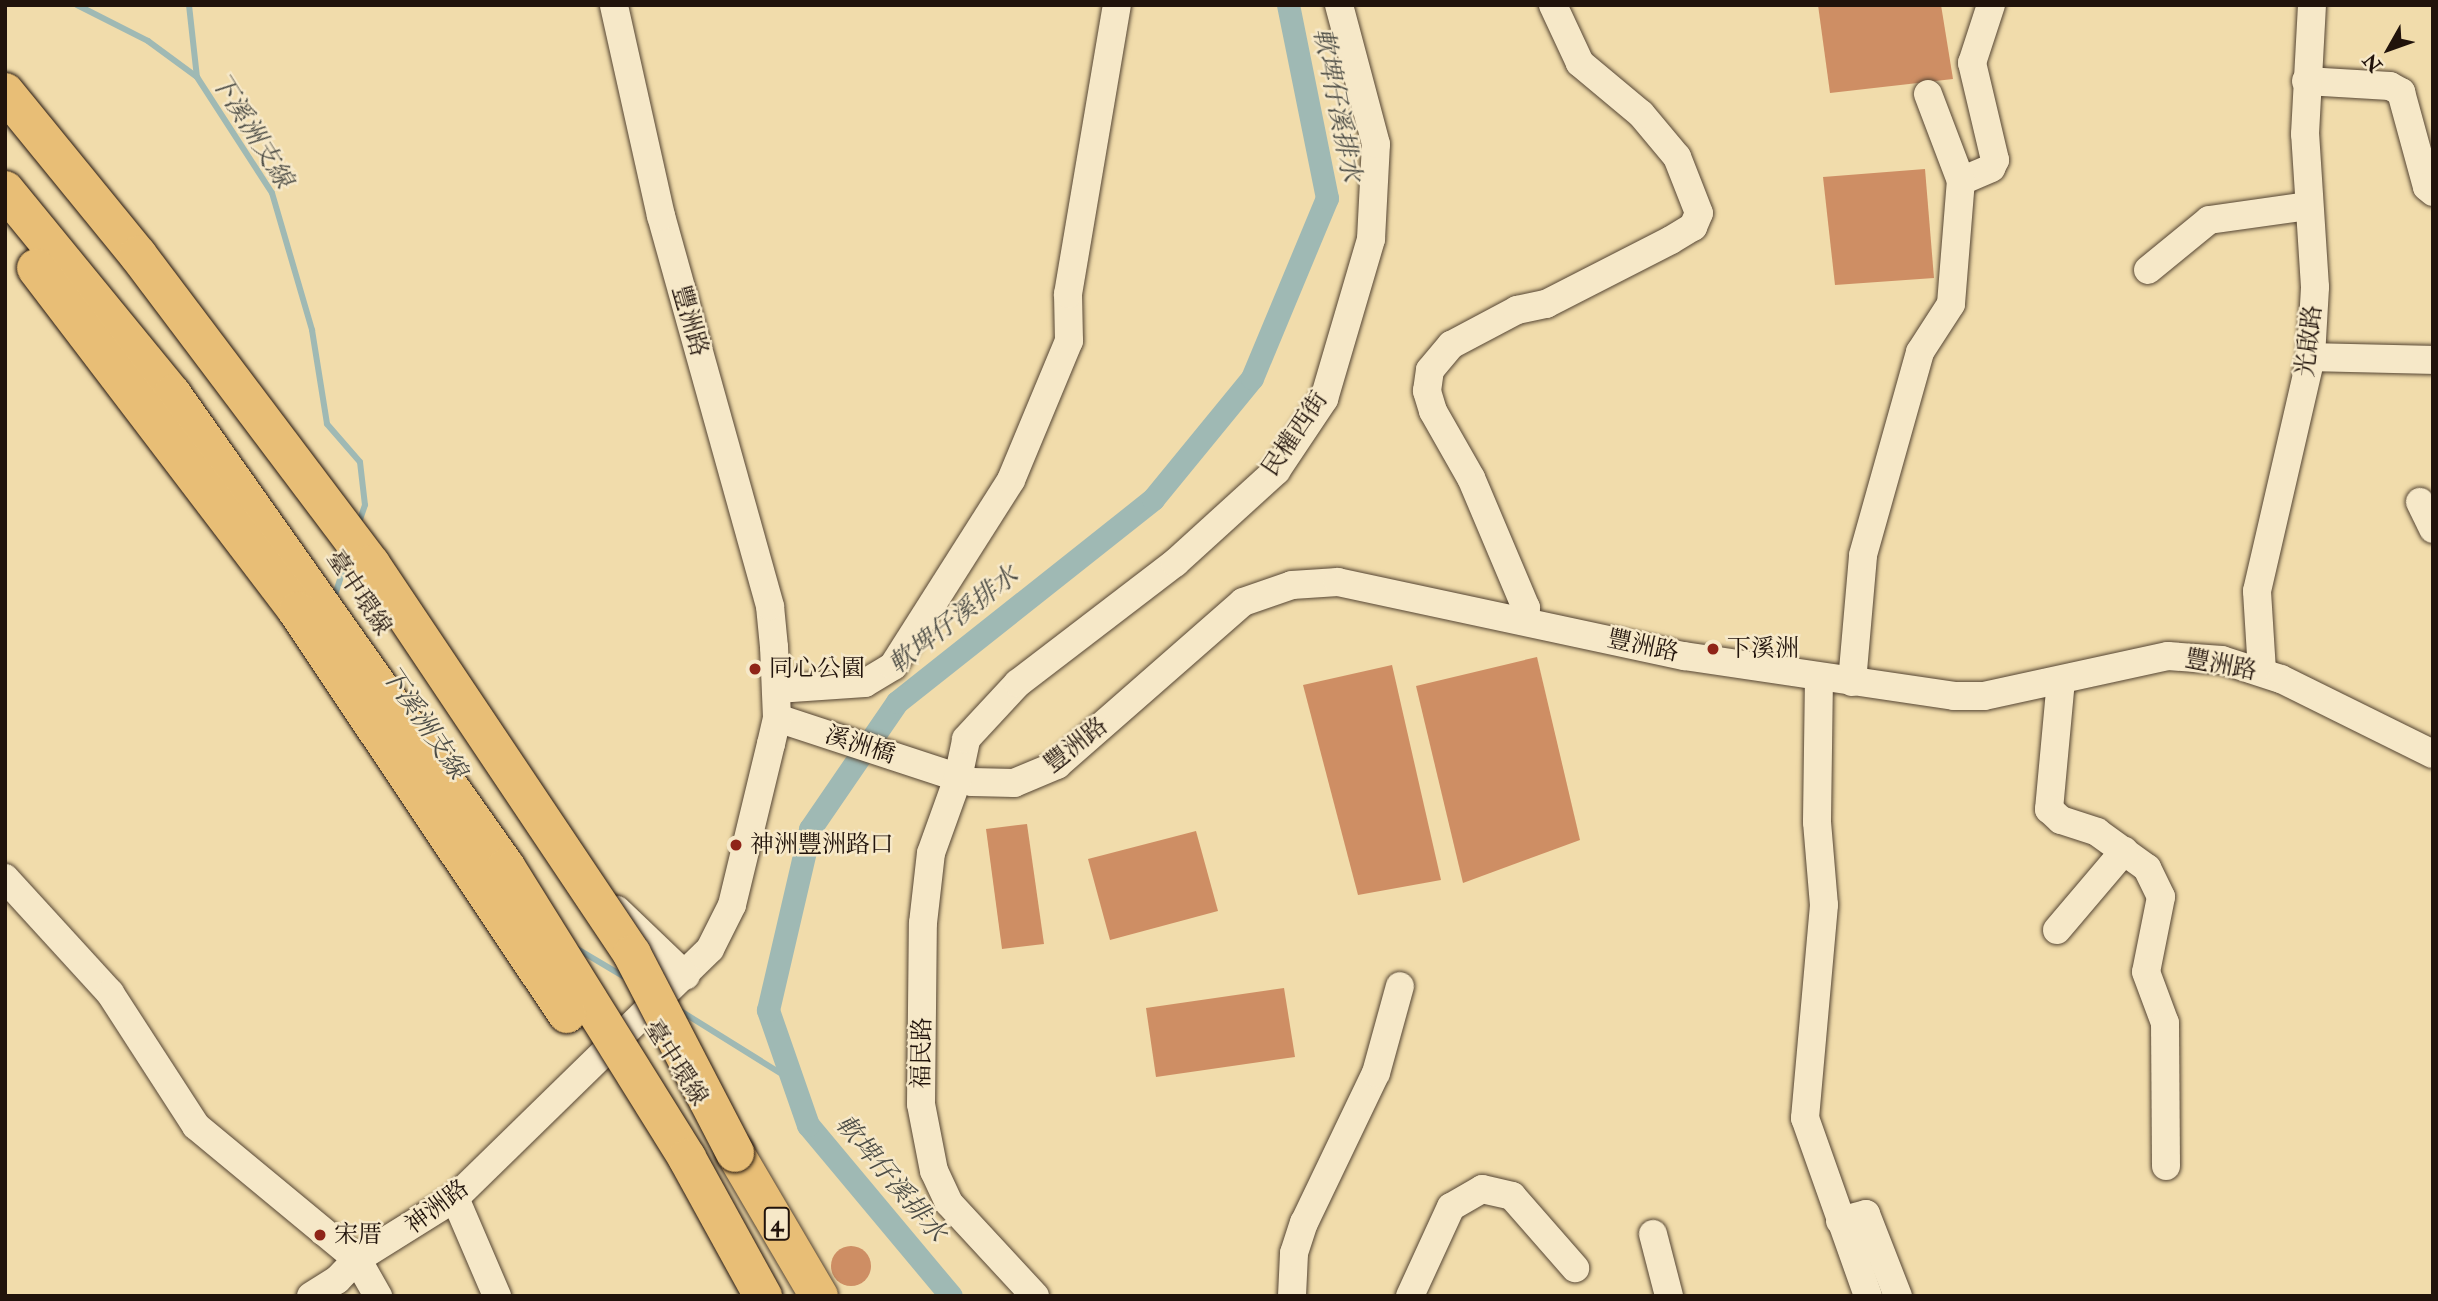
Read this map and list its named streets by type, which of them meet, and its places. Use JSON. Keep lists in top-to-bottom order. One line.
{"streets":{"highway":["臺中環線","4"],"street":["豐洲路","光啟路","民權西街","溪洲橋","福民路","神洲路"]},"crossings":[["豐洲路","光啟路"],["豐洲路","民權西街"],["豐洲路","溪洲橋"],["豐洲路","福民路"],["豐洲路","神洲路"],["民權西街","溪洲橋"],["民權西街","福民路"],["溪洲橋","福民路"],["溪洲橋","神洲路"]],"water":["軟埤仔溪排水","下溪洲支線"],"places":["下溪洲","同心公園","神洲豐洲路口","宋厝"],"north":"bottom left"}
